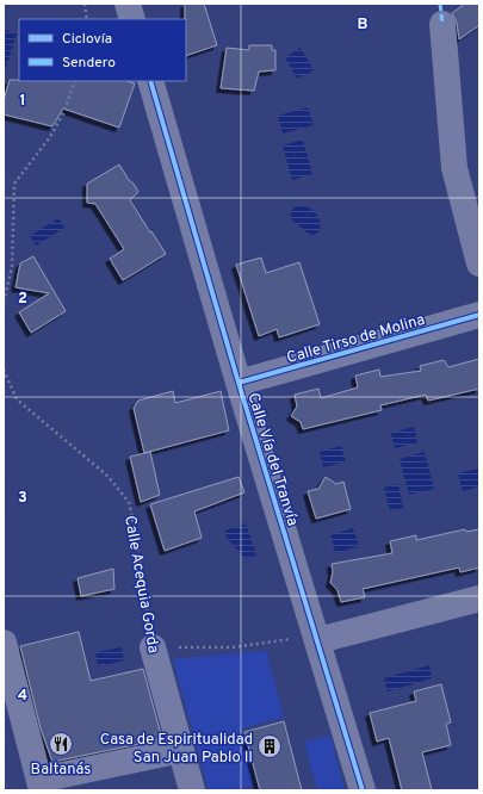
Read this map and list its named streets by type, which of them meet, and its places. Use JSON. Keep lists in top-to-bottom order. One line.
{"streets":{"street":["Calle Tirso de Molina","Calle Vía del Tranvía","Calle Acequia Gorda"]},"crossings":[["Calle Tirso de Molina","Calle Vía del Tranvía"]],"places":{"restaurant":["Baltanás"],"building":["Casa de Espiritualidad San Juan Pablo II"]},"legend":["Ciclovía","Sendero"],"grid":{"columns":["B"],"rows":["1","2","3","4"]}}
